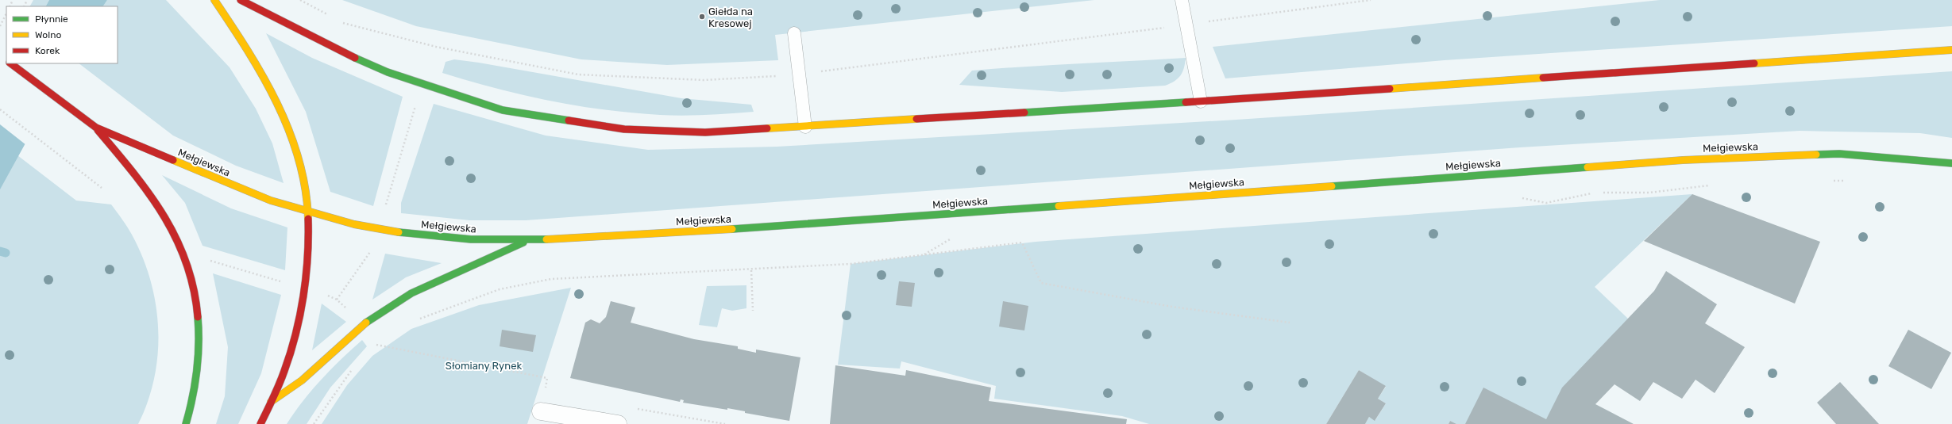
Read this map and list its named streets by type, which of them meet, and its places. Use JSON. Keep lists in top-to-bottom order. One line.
{"streets":{"main road":["Mełgiewska"]},"parks":["Słomiany Rynek"],"places":["Giełda na Kresowej"],"legend":["Płynnie","Wolno","Korek"]}
